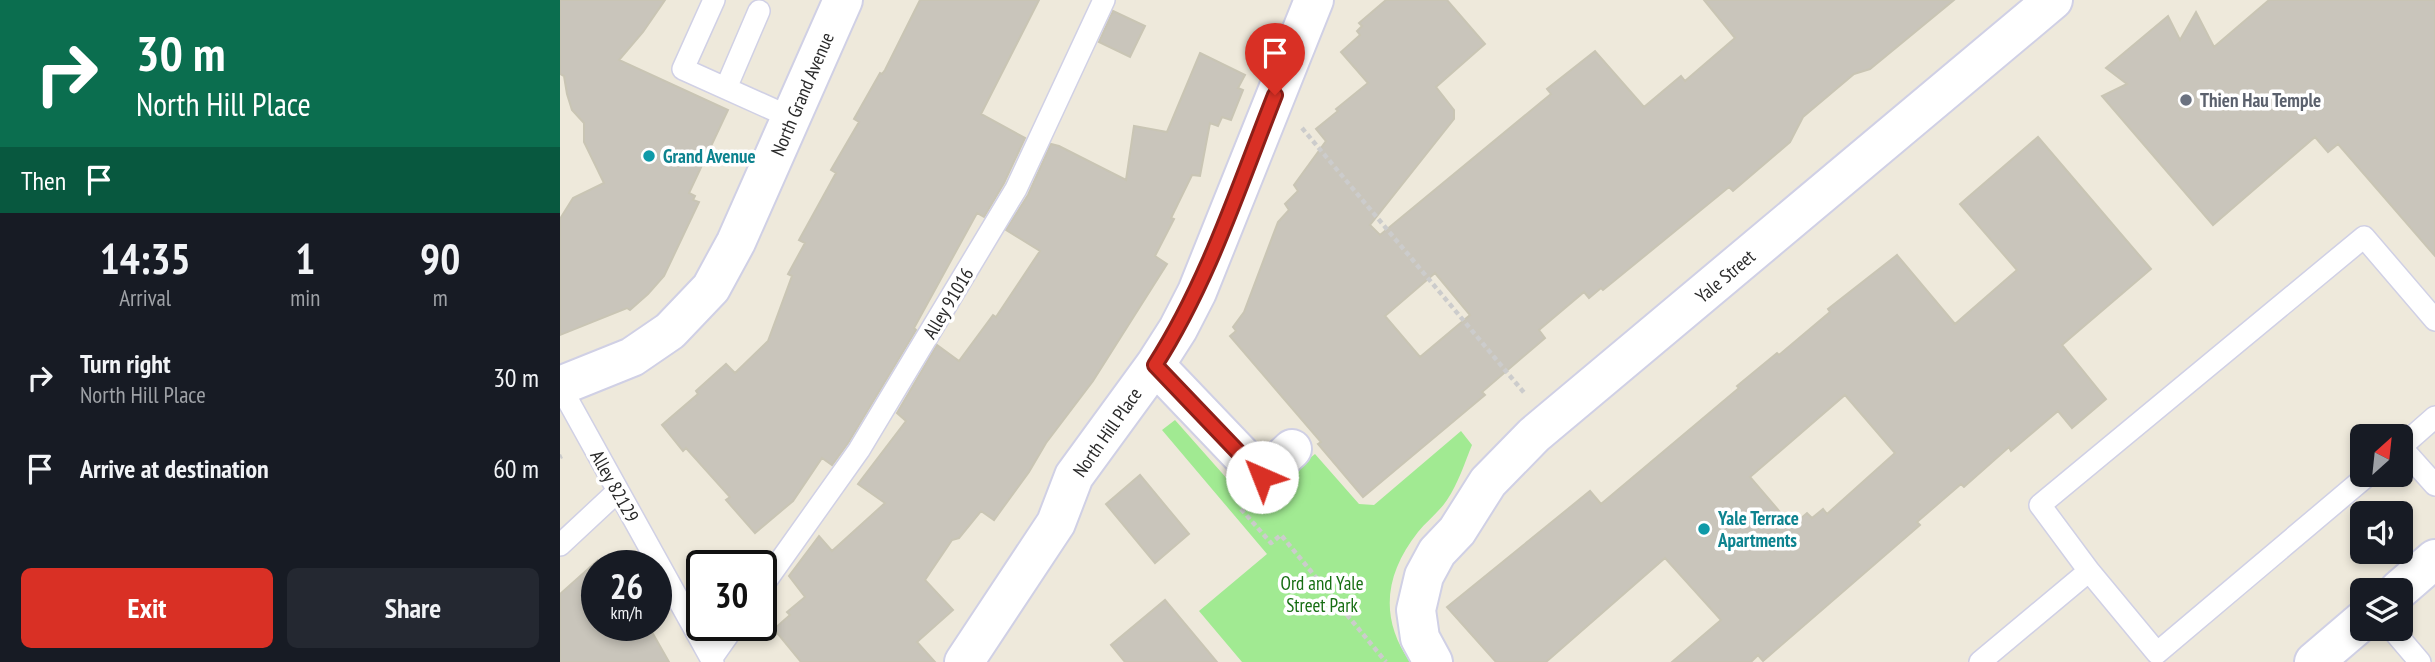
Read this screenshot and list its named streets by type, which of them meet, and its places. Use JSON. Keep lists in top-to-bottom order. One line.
{"streets":{"street":["North Grand Avenue","Yale Street","North Hill Place"],"lane":["Alley 91016","Alley 82129"]},"crossings":[["North Grand Avenue","Alley 82129"]],"parks":["Ord and Yale Street Park"],"places":["Thien Hau Temple","Grand Avenue","Yale Terrace Apartments"],"north":"top right","page":{"turn":["30 m","North Hill Place"],"then":"Then","eta":["14:35","Arrival","1","min","90","m"],"list":[{"name":"Turn right","note":"North Hill Place","value":"30 m"},{"name":"Arrive at destination","value":"60 m"}],"speed":"26 km/h","limit":"30","buttons":["Exit","Share"]}}
